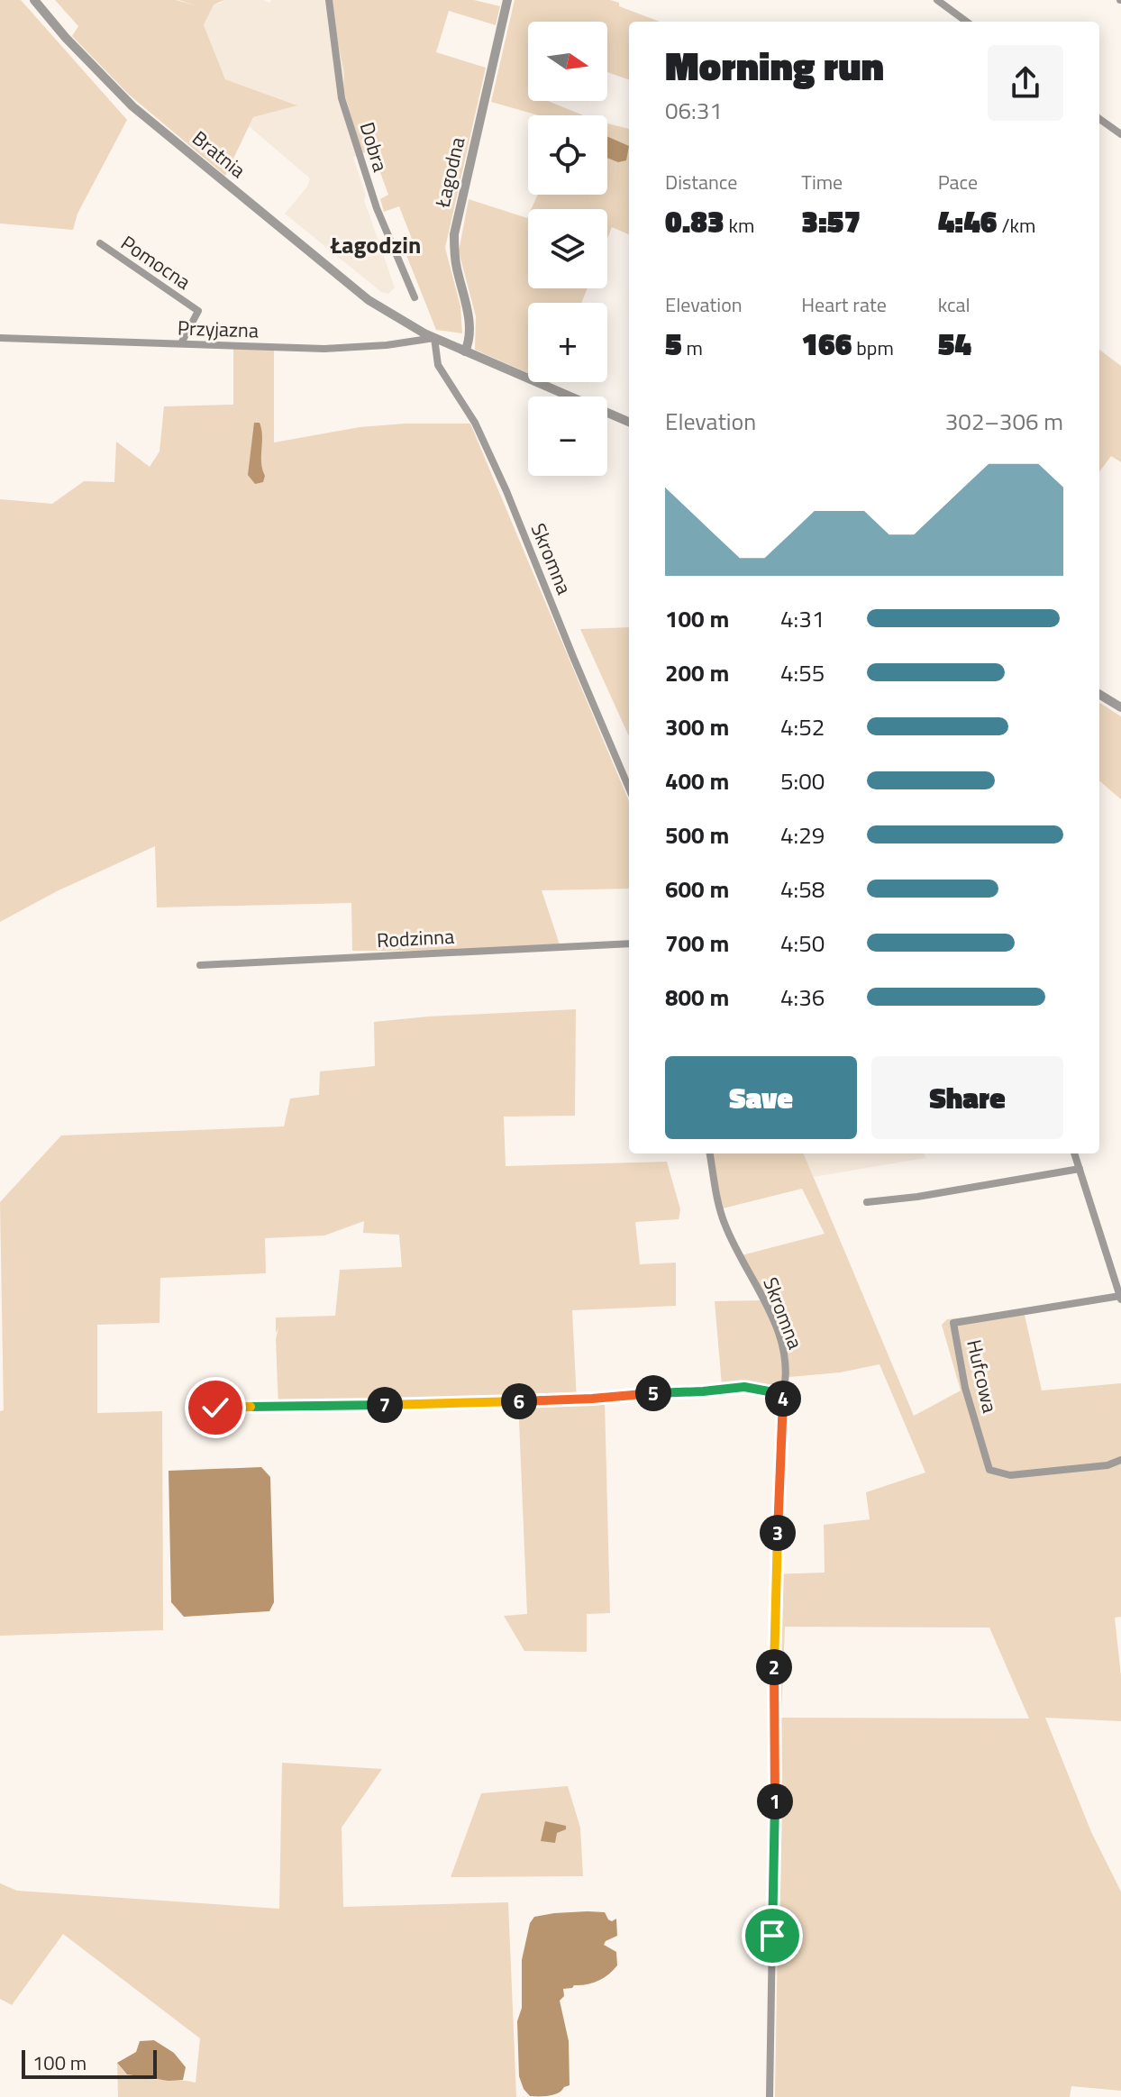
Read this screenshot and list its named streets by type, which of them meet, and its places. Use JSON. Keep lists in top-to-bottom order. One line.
{"streets":{"street":["Dobra","Bratnia","Łagodna","Pomocna","Przyjazna","Skromna","Rodzinna","Hufcowa"]},"crossings":[["Bratnia","Łagodna"],["Bratnia","Przyjazna"],["Bratnia","Skromna"],["Pomocna","Przyjazna"],["Przyjazna","Skromna"]],"districts":["Łagodzin"],"scale_bar":"100 m","north":"right","page":{"map_buttons":["+","−"],"heading":["Morning run","06:31"],"stats":[["Distance","0.83 km"],["Time","3:57"],["Pace","4:46 /km"],["Elevation","5 m"],["Heart rate","166 bpm"],["kcal","54"]],"chart":["Elevation","302–306 m"],"list":[{"name":"100 m","note":"4:31"},{"name":"200 m","note":"4:55"},{"name":"300 m","note":"4:52"},{"name":"400 m","note":"5:00"},{"name":"500 m","note":"4:29"},{"name":"600 m","note":"4:58"},{"name":"700 m","note":"4:50"},{"name":"800 m","note":"4:36"}],"buttons":["Save","Share"],"pins":["5","4","6","7","3","2","1"],"scale":"100 m"}}
